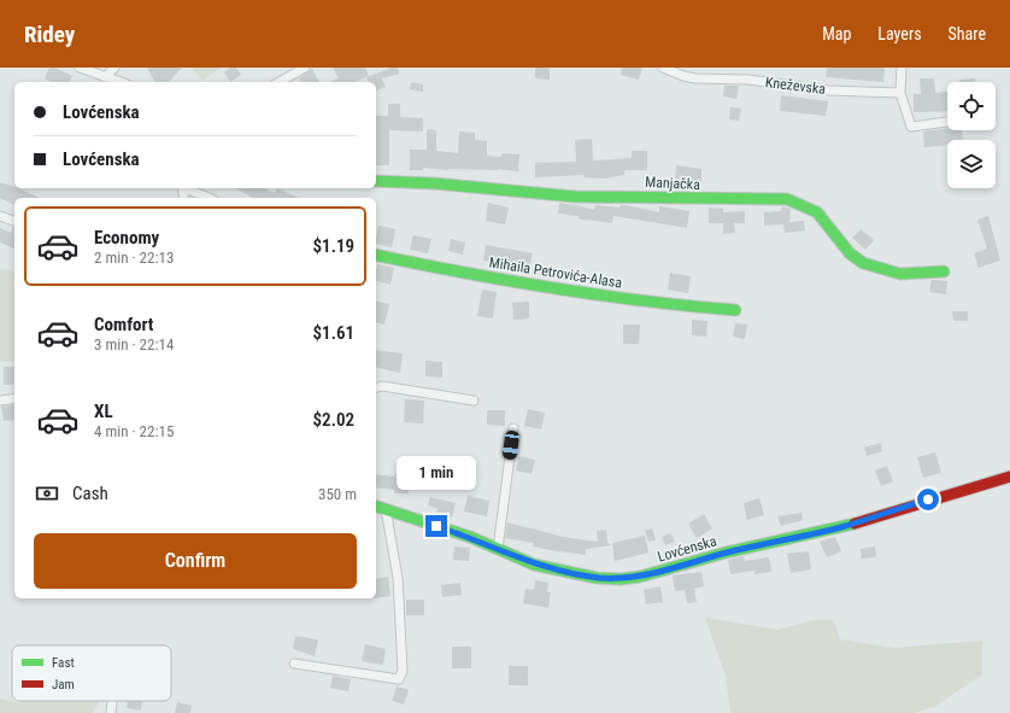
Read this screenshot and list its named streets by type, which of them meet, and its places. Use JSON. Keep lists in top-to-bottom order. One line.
{"streets":{"street":["Kneževska","Manjačka","Mihaila Petrovića-Alasa","Lovćenska"]},"legend":["Fast","Jam"],"page":{"header":"Ridey","nav":["Map","Layers","Share"],"banner":["Lovćenska","Lovćenska"],"list":[{"name":"Economy","note":"2 min · 22:13","value":"$1.19"},{"name":"Comfort","note":"3 min · 22:14","value":"$1.61"},{"name":"XL","note":"4 min · 22:15","value":"$2.02"}],"bubble":"1 min","pay":["Cash","350 m"],"buttons":"Confirm"}}
